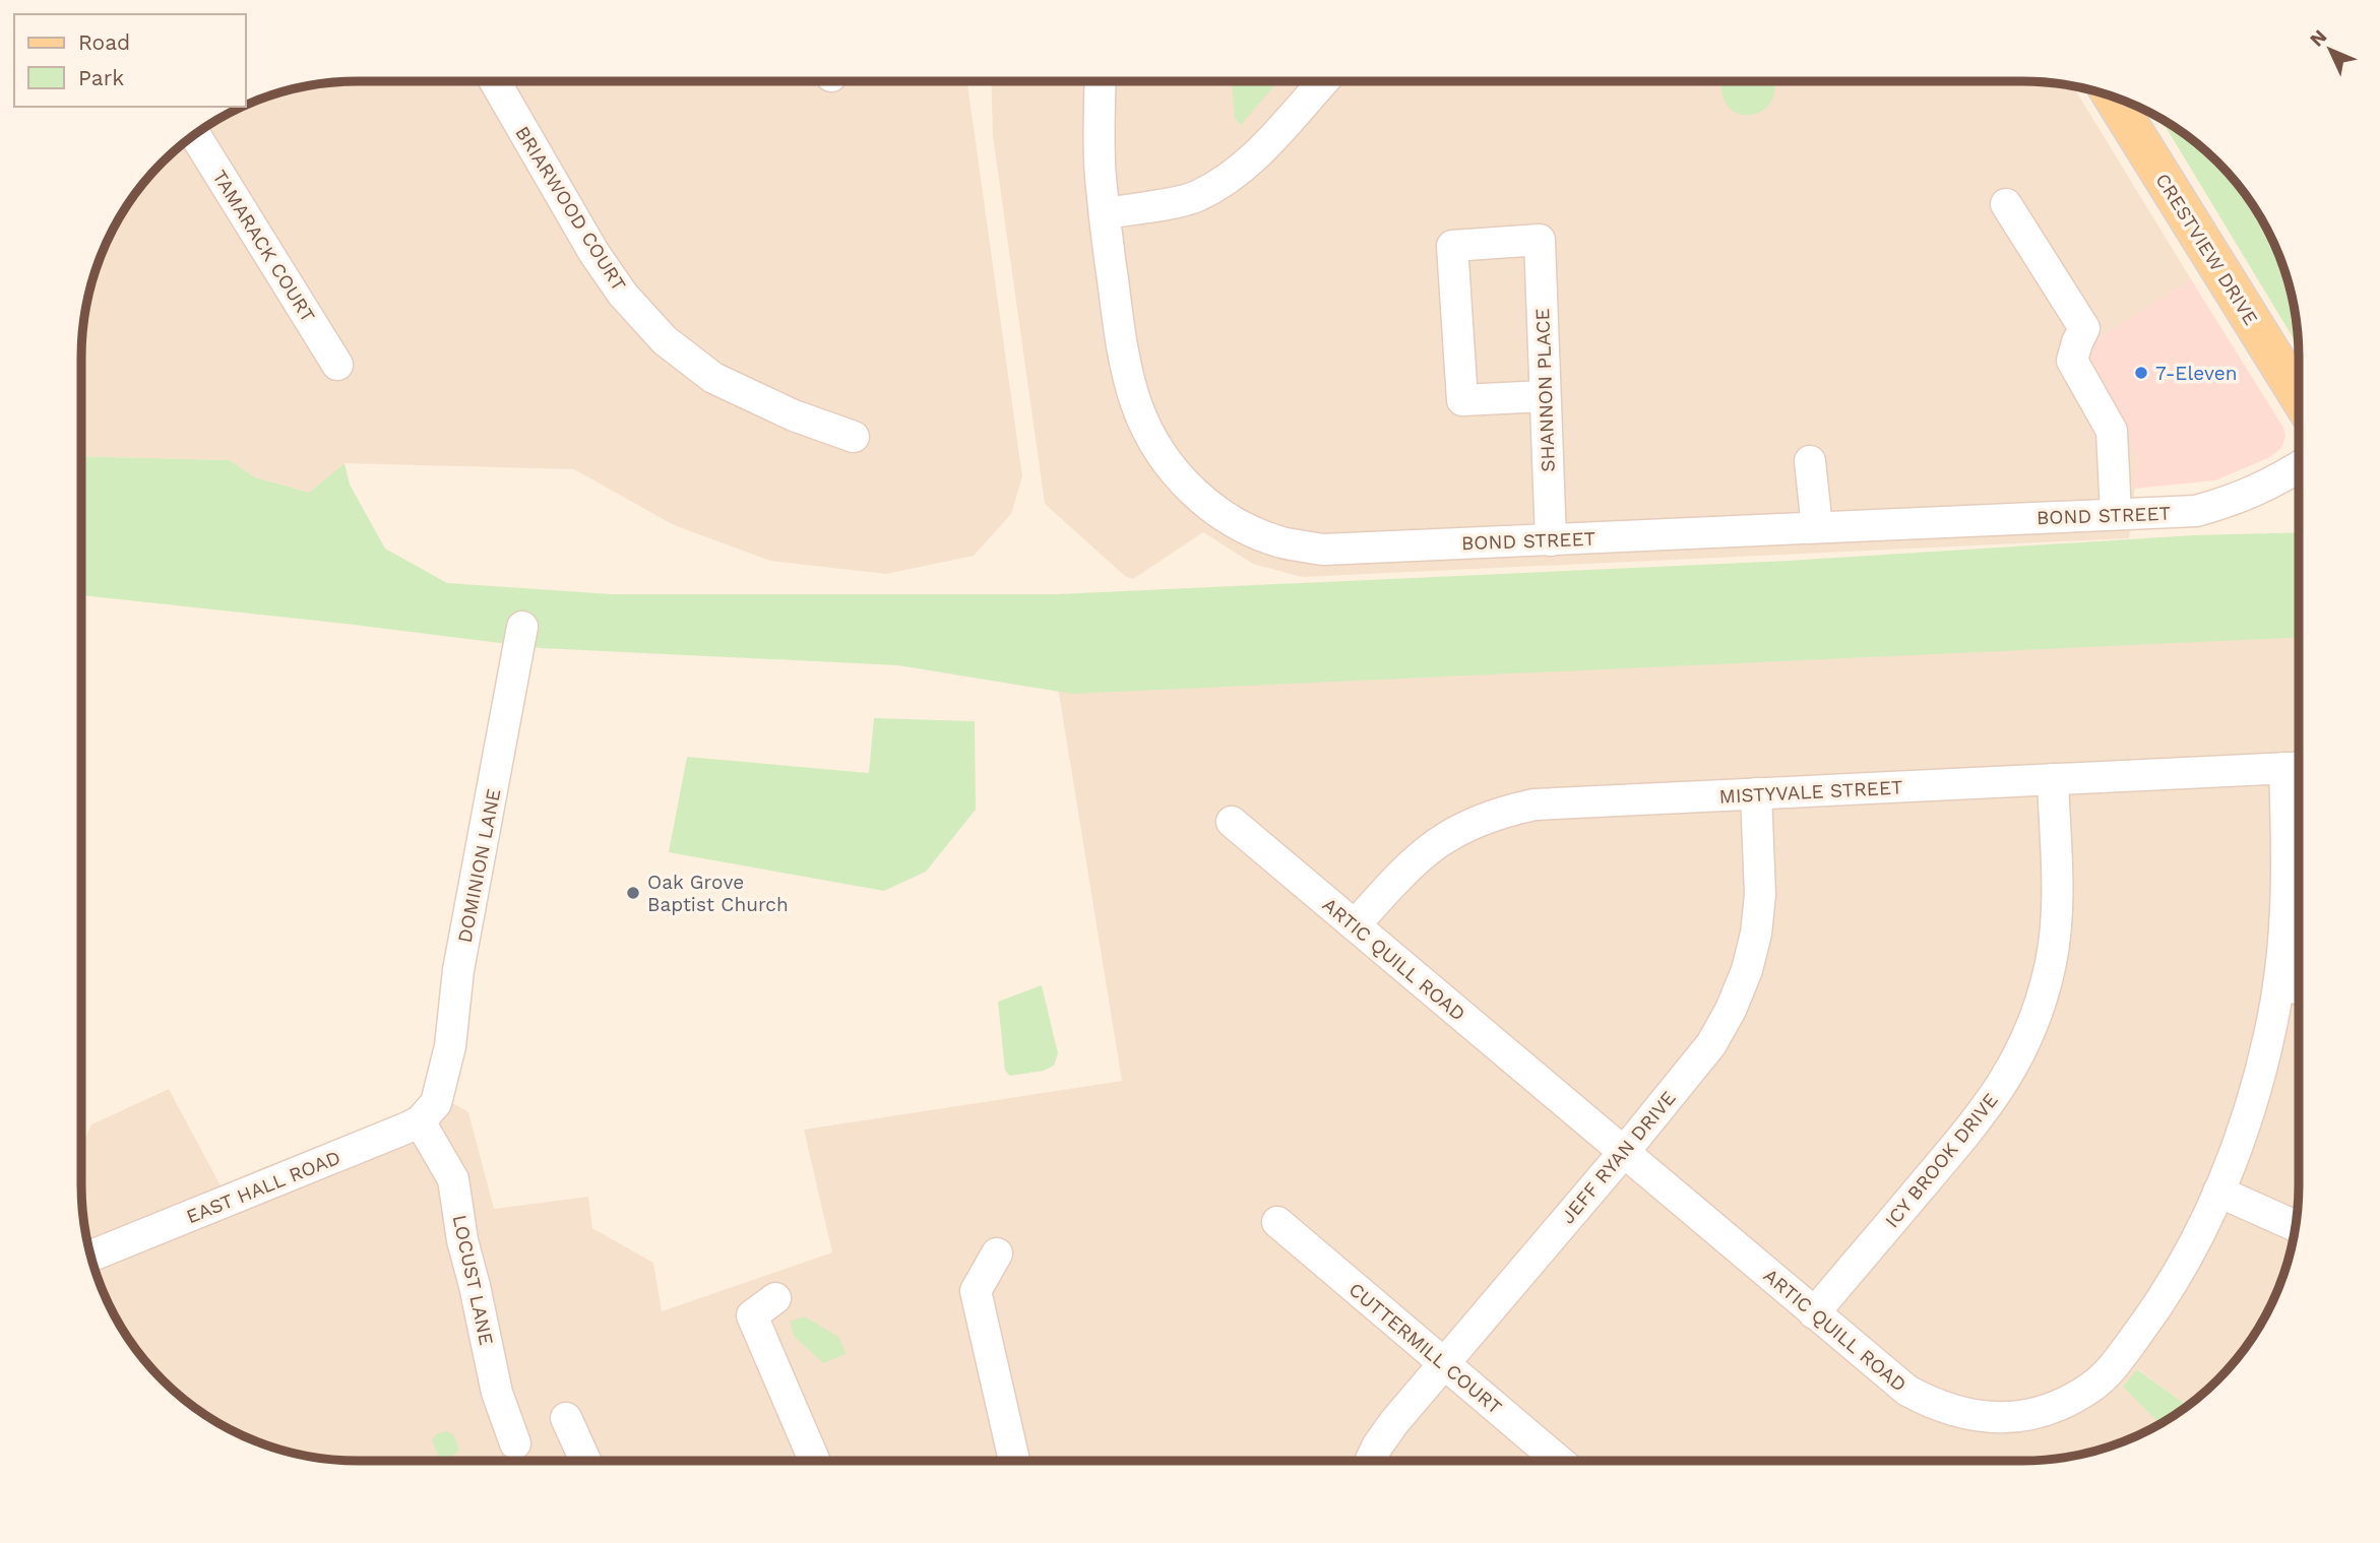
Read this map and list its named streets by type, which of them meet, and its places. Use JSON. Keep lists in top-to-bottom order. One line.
{"streets":{"main road":["CRESTVIEW DRIVE"],"street":["BRIARWOOD COURT","TAMARACK COURT","SHANNON PLACE","BOND STREET","MISTYVALE STREET","DOMINION LANE","ARTIC QUILL ROAD","JEFF RYAN DRIVE","ICY BROOK DRIVE","EAST HALL ROAD","LOCUST LANE","CUTTERMILL COURT"]},"crossings":[["SHANNON PLACE","BOND STREET"],["MISTYVALE STREET","ARTIC QUILL ROAD"],["MISTYVALE STREET","JEFF RYAN DRIVE"],["MISTYVALE STREET","ICY BROOK DRIVE"],["DOMINION LANE","EAST HALL ROAD"],["DOMINION LANE","LOCUST LANE"],["ARTIC QUILL ROAD","JEFF RYAN DRIVE"],["ARTIC QUILL ROAD","ICY BROOK DRIVE"],["JEFF RYAN DRIVE","CUTTERMILL COURT"],["EAST HALL ROAD","LOCUST LANE"]],"places":["7-Eleven","Oak Grove Baptist Church"],"legend":["Road","Park"],"north":"top left"}
